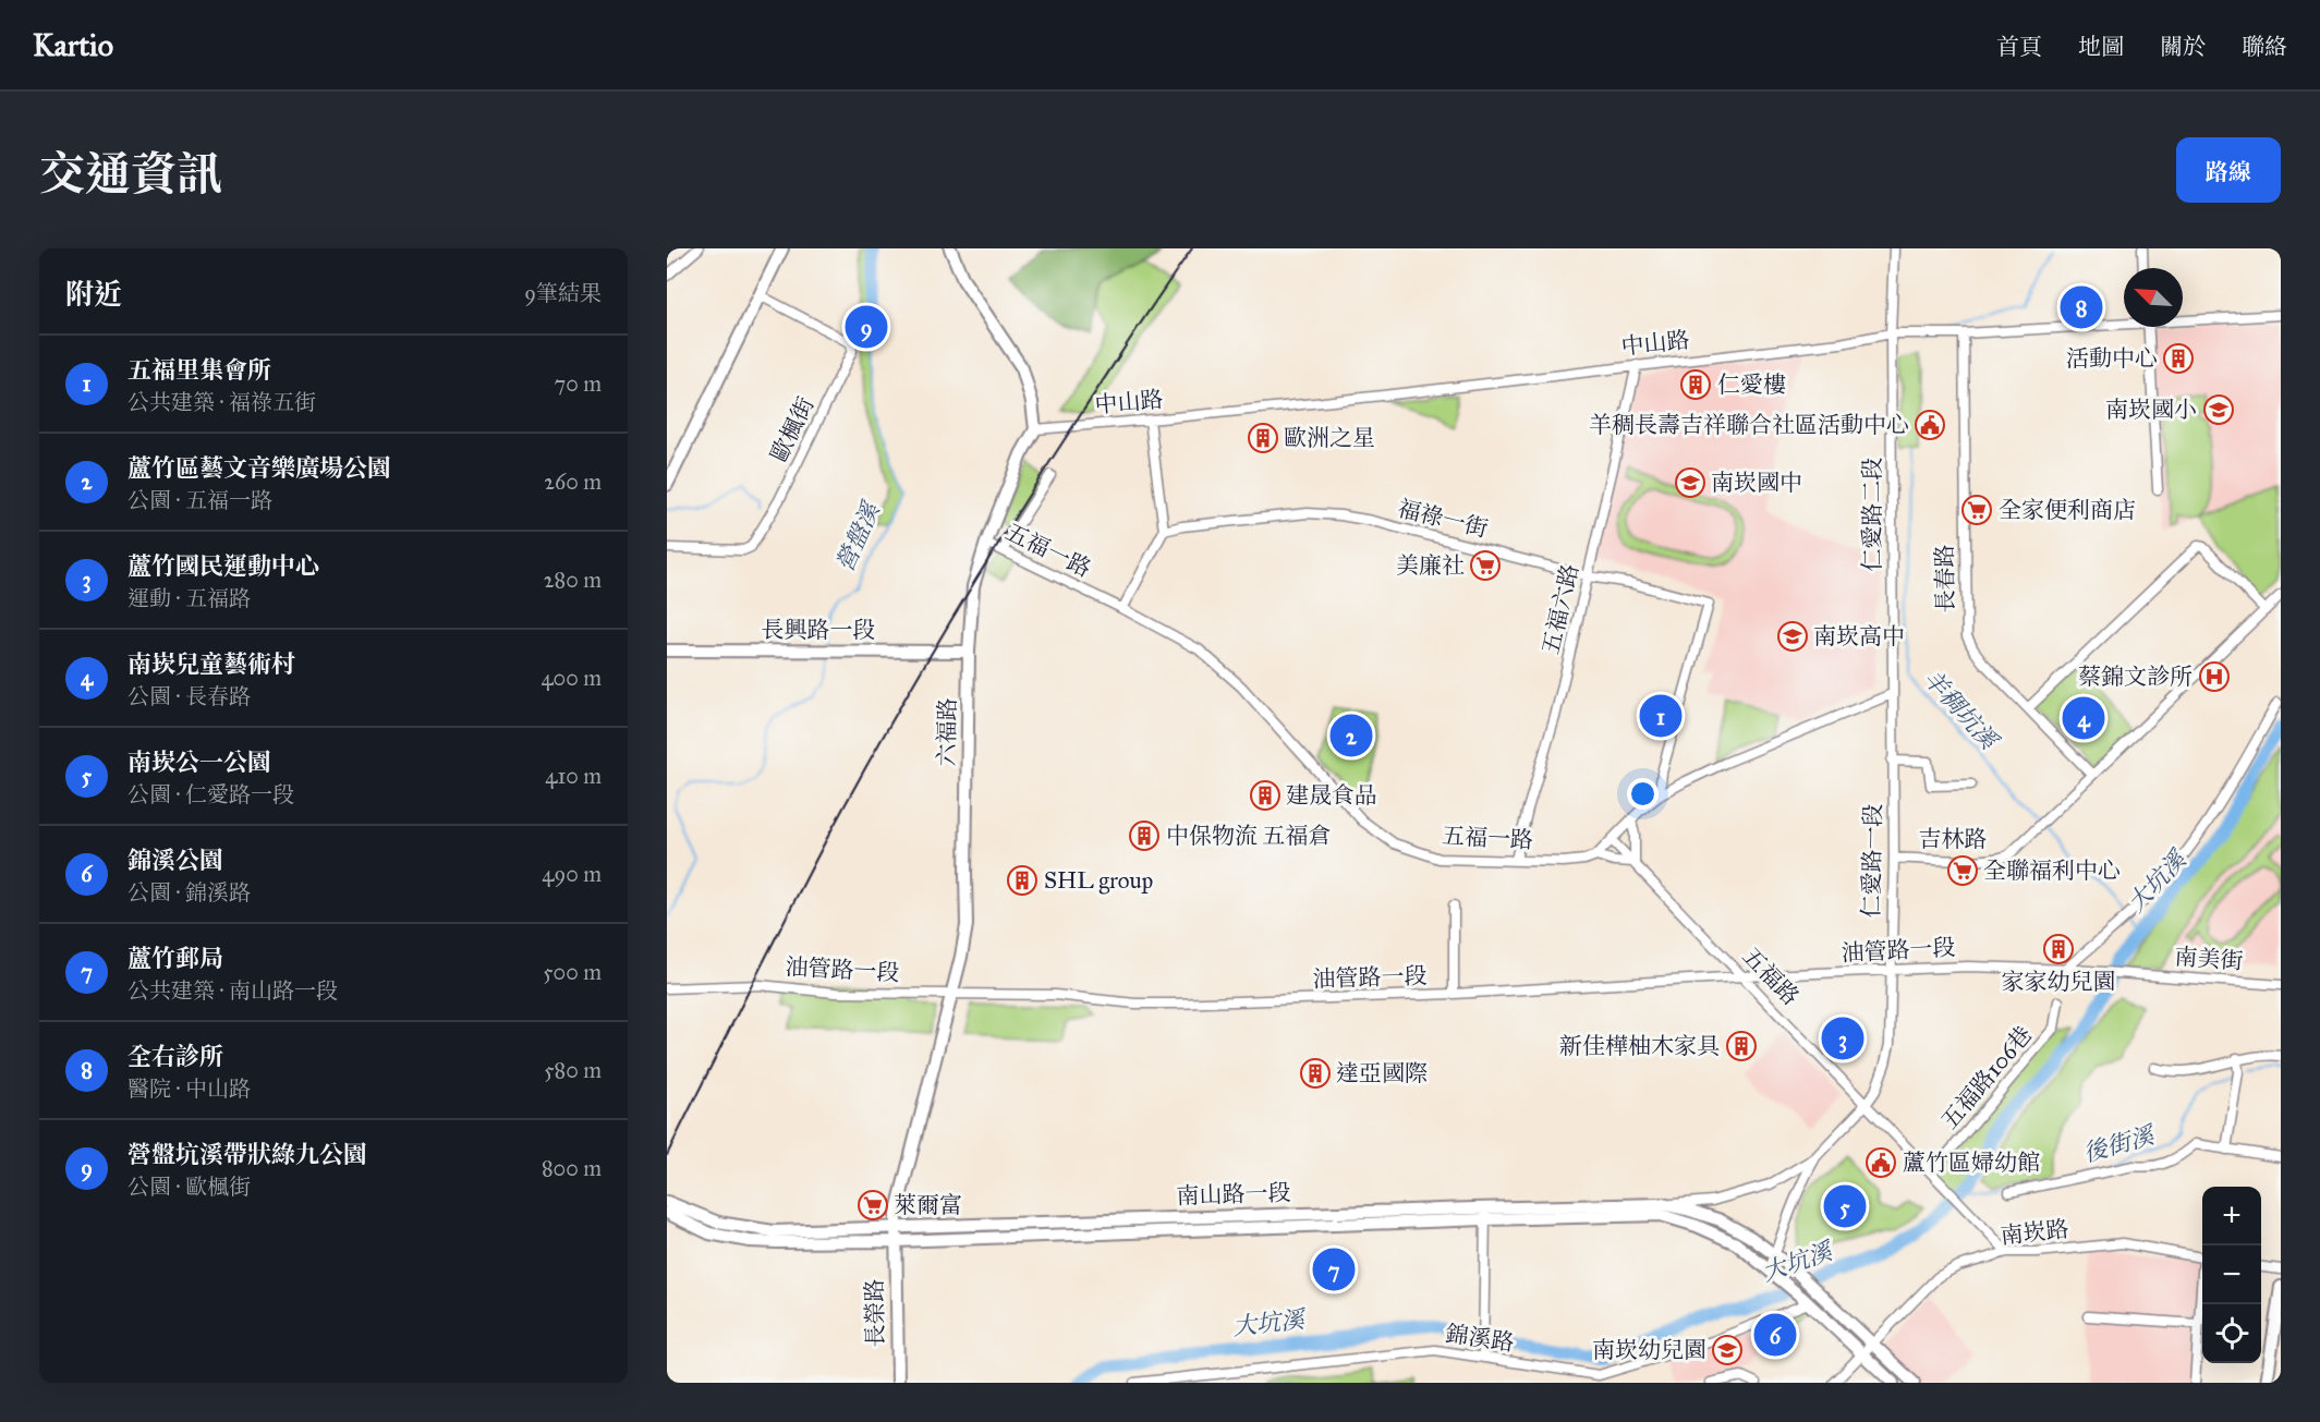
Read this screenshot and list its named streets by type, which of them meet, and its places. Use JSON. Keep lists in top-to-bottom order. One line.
{"streets":{"street":["中山路","歐楓街","仁愛路二段","福祿一街","五福一路","長春路","五福六路","長興路一段","六福路","吉林路","仁愛路一段","油管路一段","南美街","五福路","五福路106巷","南山路一段","南崁路","長榮路","錦溪路"]},"crossings":[["中山路","仁愛路二段"],["中山路","長春路"],["中山路","五福六路"],["中山路","六福路"],["仁愛路二段","仁愛路一段"],["福祿一街","五福六路"],["五福一路","五福六路"],["五福一路","六福路"],["長春路","吉林路"],["長興路一段","六福路"],["六福路","油管路一段"],["六福路","南山路一段"],["六福路","長榮路"],["吉林路","仁愛路一段"],["仁愛路一段","油管路一段"],["仁愛路一段","五福路"],["仁愛路一段","南山路一段"],["油管路一段","南美街"],["油管路一段","五福路"],["五福路","五福路106巷"],["五福路","南崁路"],["南山路一段","南崁路"],["南山路一段","長榮路"],["南山路一段","錦溪路"]],"water":["營盤溪","羊稠坑溪","大坑溪","後街溪"],"places":{"building":["活動中心","仁愛樓","歐洲之星","建晟食品","中保物流 五福倉","SHL group","家家幼兒園","新佳樺柚木家具","達亞國際"],"school or university":["南崁國小","南崁國中","南崁高中","南崁幼兒園"],"public building":["羊稠長壽吉祥聯合社區活動中心","蘆竹區婦幼館"],"supermarket":["全家便利商店","美廉社","全聯福利中心","萊爾富"],"hospital":["蔡錦文診所"]},"north":"top left","page":{"header":"Kartio","nav":["首頁","地圖","關於","聯絡"],"title":"交通資訊","buttons":"路線","heading":["附近","9筆結果"],"pins":["8","9","1","4","2","3","5","7","6"],"list":[{"mark":"1","name":"五福里集會所","note":"公共建築 · 福祿五街","value":"70 m"},{"mark":"2","name":"蘆竹區藝文音樂廣場公園","note":"公園 · 五福一路","value":"260 m"},{"mark":"3","name":"蘆竹國民運動中心","note":"運動 · 五福路","value":"280 m"},{"mark":"4","name":"南崁兒童藝術村","note":"公園 · 長春路","value":"400 m"},{"mark":"5","name":"南崁公一公園","note":"公園 · 仁愛路一段","value":"410 m"},{"mark":"6","name":"錦溪公園","note":"公園 · 錦溪路","value":"490 m"},{"mark":"7","name":"蘆竹郵局","note":"公共建築 · 南山路一段","value":"500 m"},{"mark":"8","name":"全右診所","note":"醫院 · 中山路","value":"580 m"},{"mark":"9","name":"營盤坑溪帶狀綠九公園","note":"公園 · 歐楓街","value":"800 m"}],"map_buttons":["+","−"]}}
